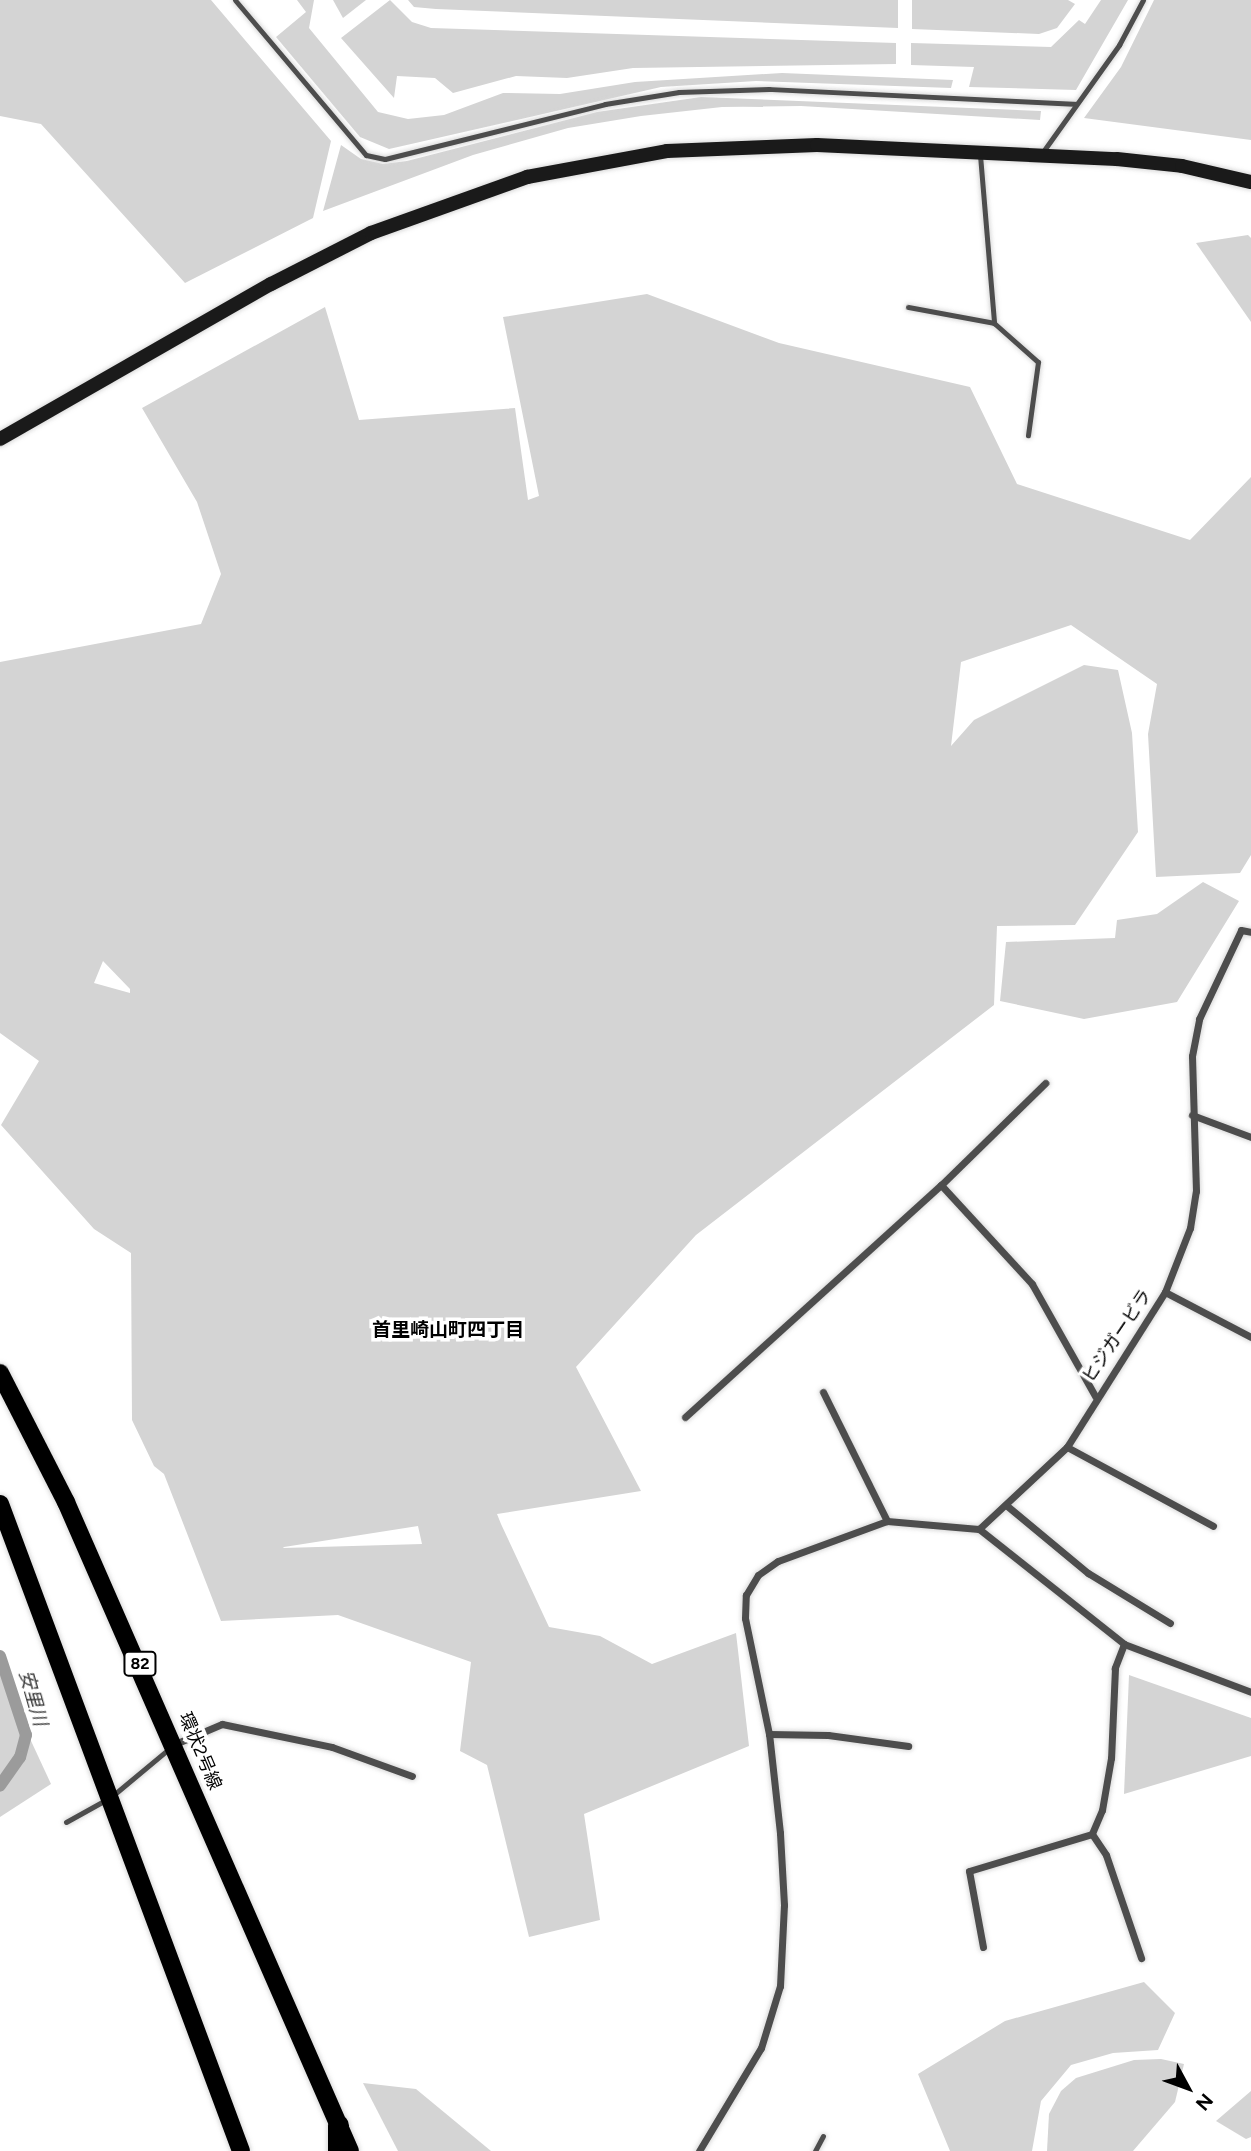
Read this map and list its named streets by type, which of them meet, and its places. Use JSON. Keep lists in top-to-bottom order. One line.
{"streets":{"main road":["82","環状2号線"],"street":["ヒジガービラ"]},"districts":["首里崎山町四丁目"],"water":["安里川"],"north":"bottom right"}
